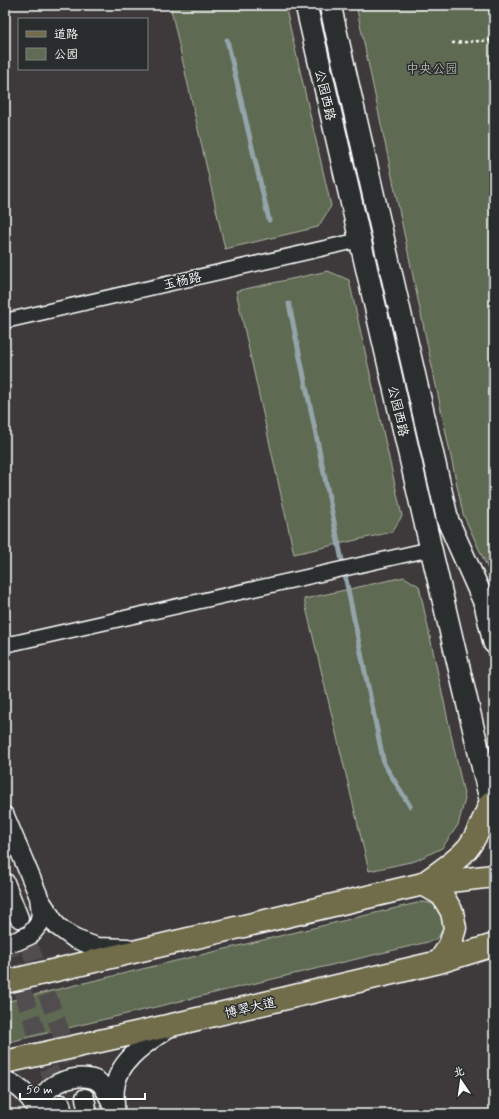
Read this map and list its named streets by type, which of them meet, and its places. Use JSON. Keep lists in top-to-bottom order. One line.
{"streets":{"main road":["公园西路","博翠大道"],"street":["玉杨路"]},"crossings":[["公园西路","玉杨路"]],"parks":["中央公园"],"legend":["道路","公园"],"scale_bar":"50 m","north":"top"}
